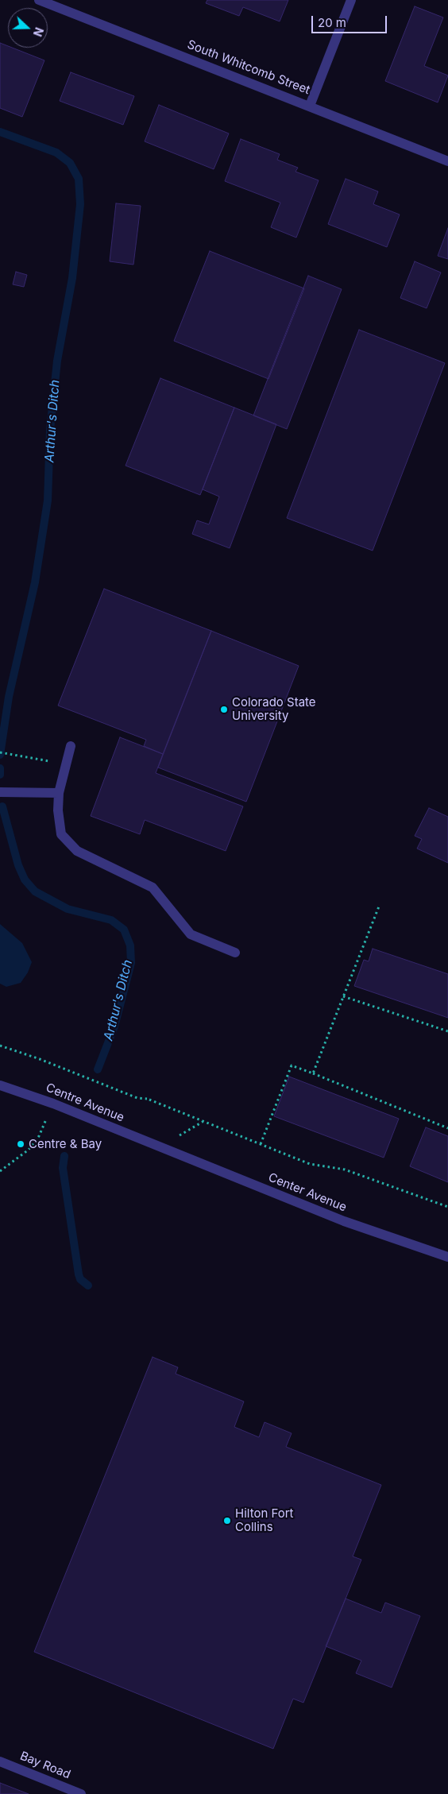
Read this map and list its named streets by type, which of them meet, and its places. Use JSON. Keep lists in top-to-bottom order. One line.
{"streets":{"street":["South Whitcomb Street","Centre Avenue","Center Avenue","Bay Road"]},"crossings":[["Centre Avenue","Center Avenue"]],"water":["Arthur's Ditch"],"places":["Colorado State University","Centre & Bay","Hilton Fort Collins"],"scale_bar":"20 m","north":"right"}
